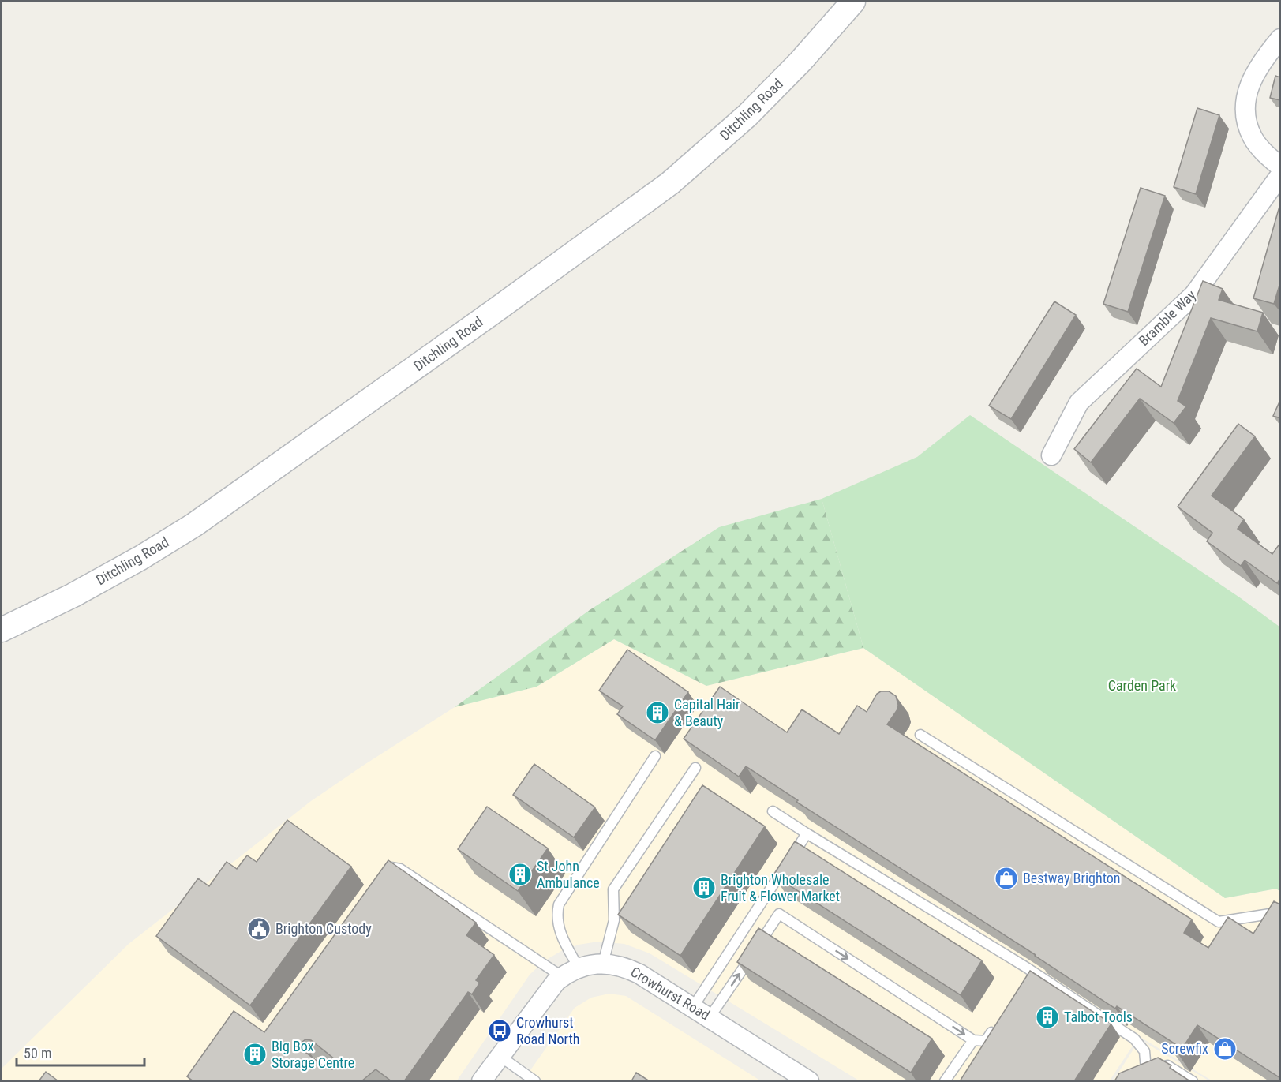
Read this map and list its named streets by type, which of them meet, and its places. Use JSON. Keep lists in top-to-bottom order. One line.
{"streets":{"street":["Ditchling Road","Bramble Way","Crowhurst Road"]},"parks":["Carden Park"],"places":{"building":["Capital Hair & Beauty","St John Ambulance","Brighton Wholesale Fruit & Flower Market","Talbot Tools","Big Box Storage Centre"],"shop":["Bestway Brighton","Screwfix"],"public building":["Brighton Custody"],"bus stop":["Crowhurst Road North"]},"scale_bar":"50 m"}
